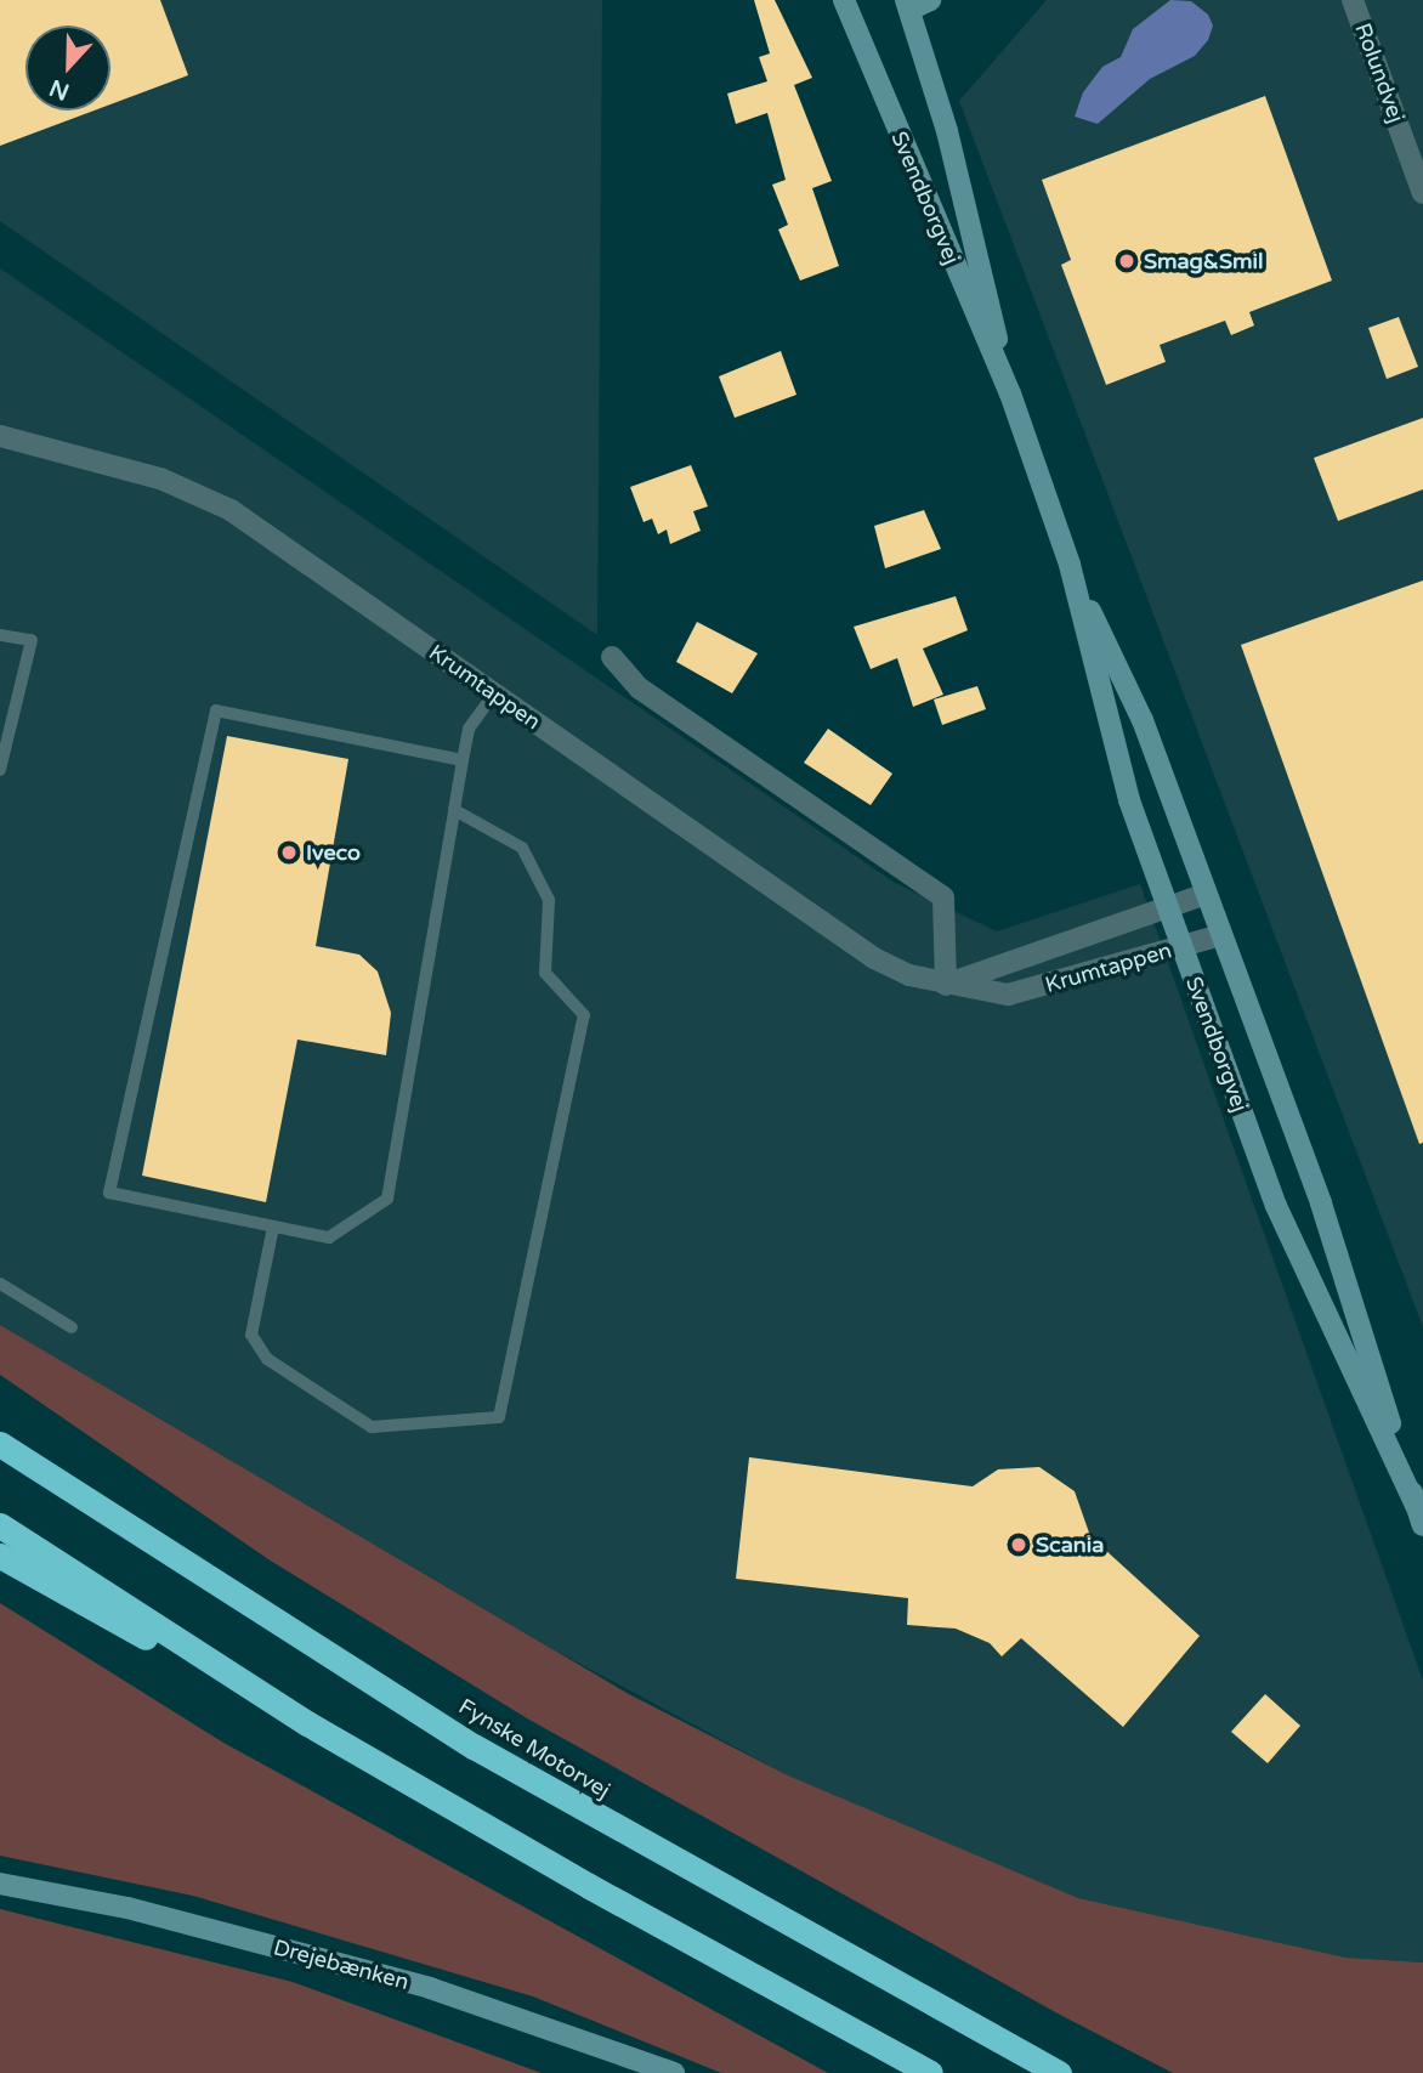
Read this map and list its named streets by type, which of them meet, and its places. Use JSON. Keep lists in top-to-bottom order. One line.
{"streets":{"highway":["Fynske Motorvej"],"main road":["Svendborgvej","Drejebænken"],"street":["Rolundvej","Krumtappen"]},"crossings":[["Svendborgvej","Krumtappen"]],"places":["Smag&Smil","Iveco","Scania"],"north":"bottom"}
